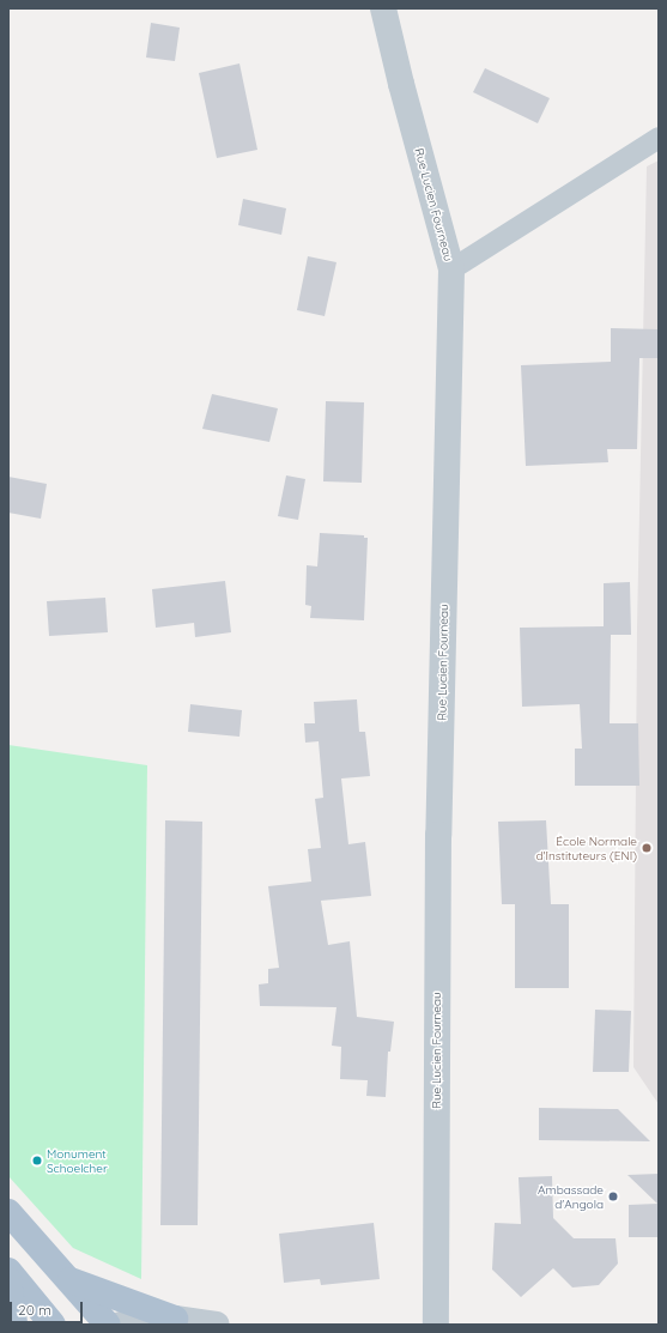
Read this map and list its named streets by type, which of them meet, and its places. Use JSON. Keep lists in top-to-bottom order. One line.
{"streets":{"street":["Rue Lucien Fourneau"]},"places":["École Normale d'Instituteurs (ENI)","Monument Schoelcher","Ambassade d'Angola"],"scale_bar":"20 m"}
